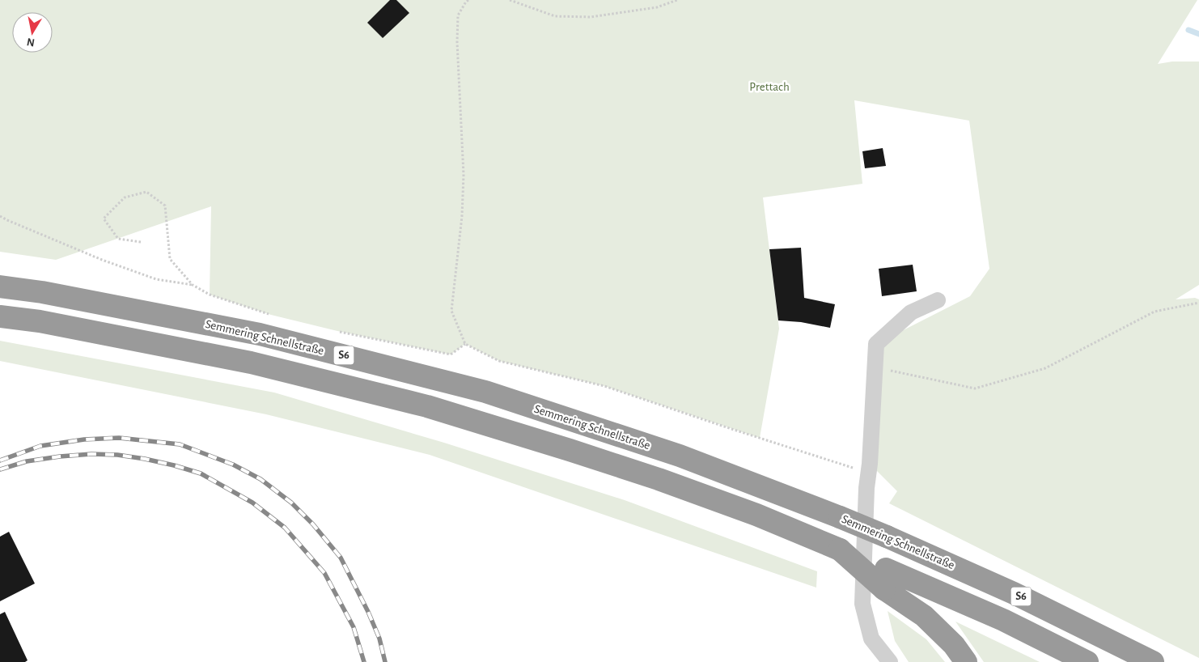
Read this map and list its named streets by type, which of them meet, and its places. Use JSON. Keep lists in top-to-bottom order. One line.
{"streets":{"highway":["Semmering Schnellstraße","S6"]},"parks":["Prettach"],"north":"bottom"}
